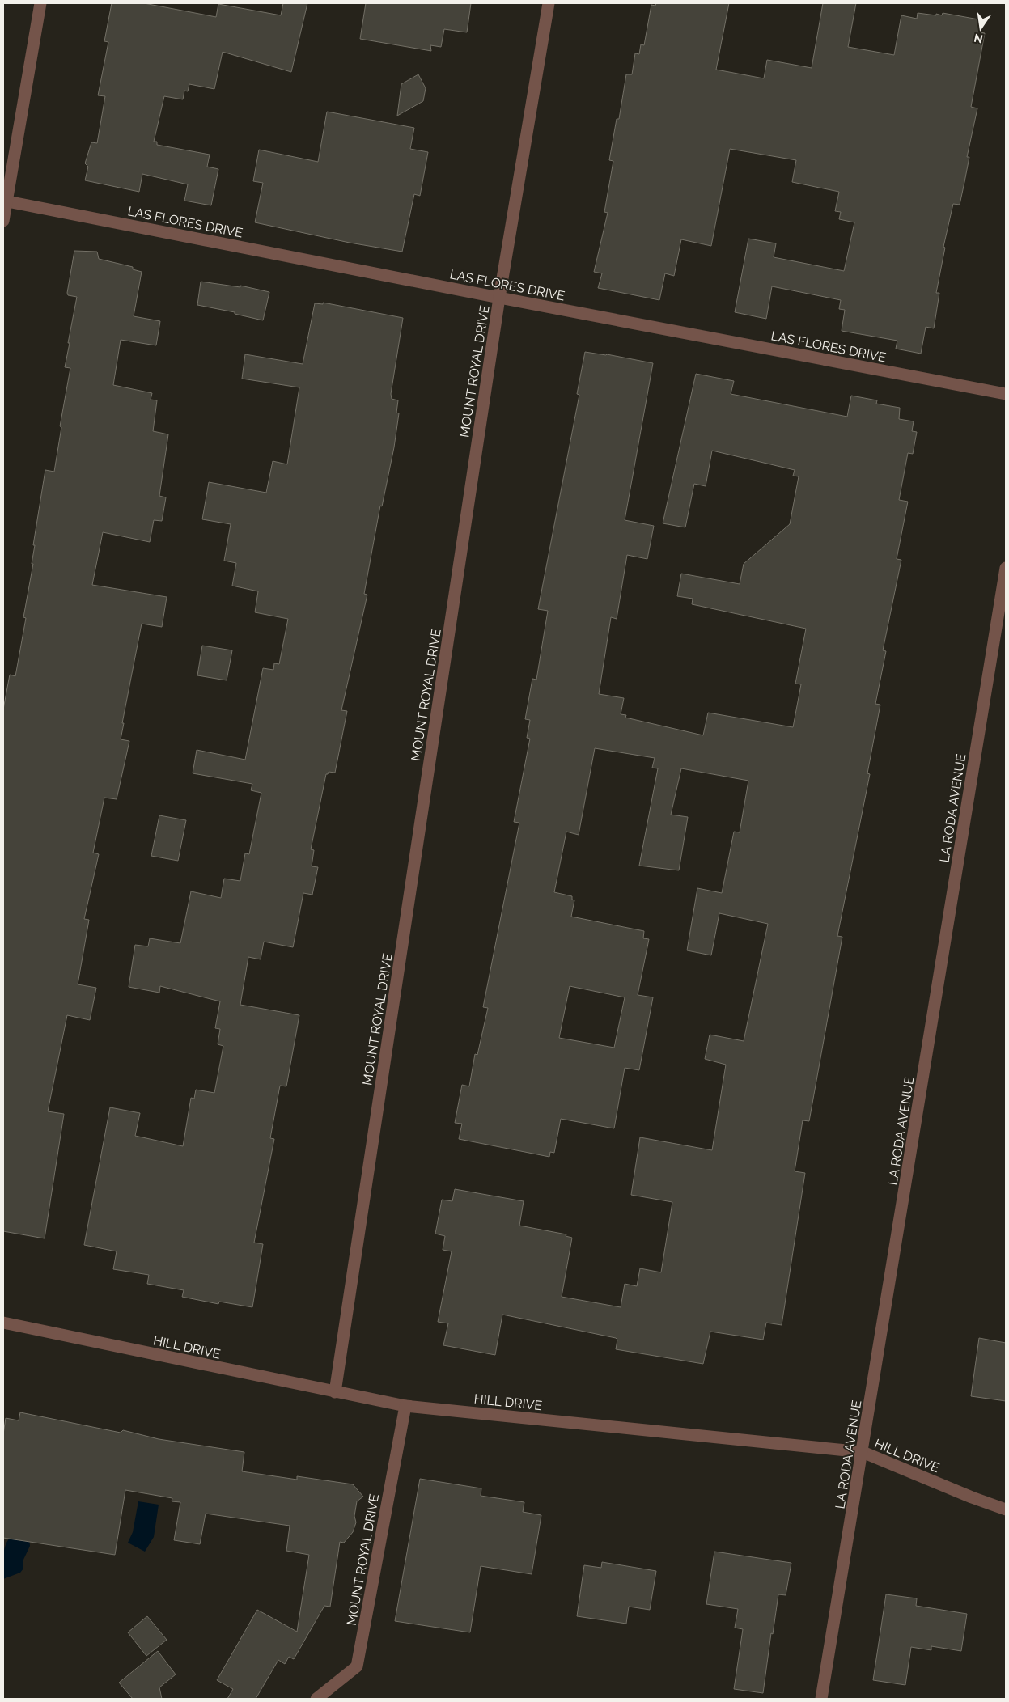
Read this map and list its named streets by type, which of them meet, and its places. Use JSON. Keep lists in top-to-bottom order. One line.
{"streets":{"street":["LAS FLORES DRIVE","MOUNT ROYAL DRIVE","LA RODA AVENUE","HILL DRIVE"]},"crossings":[["LAS FLORES DRIVE","MOUNT ROYAL DRIVE"],["MOUNT ROYAL DRIVE","HILL DRIVE"],["LA RODA AVENUE","HILL DRIVE"]],"north":"bottom"}
